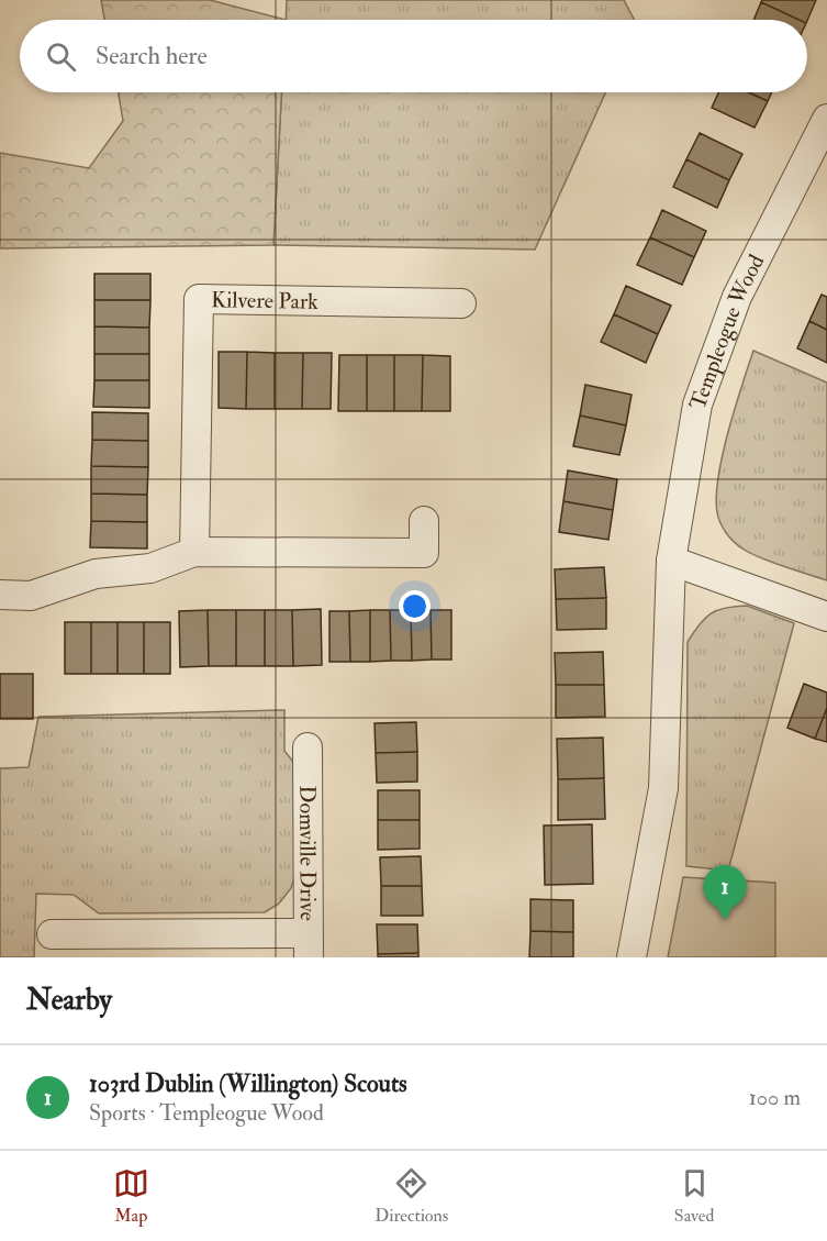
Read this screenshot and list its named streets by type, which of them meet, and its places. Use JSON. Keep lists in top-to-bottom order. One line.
{"streets":{"street":["Kilvere Park","Templeogue Wood","Domville Drive"]},"page":{"search":"Search here","pins":"1","heading":"Nearby","list":[{"mark":"1","name":"103rd Dublin (Willington) Scouts","note":"Sports · Templeogue Wood","value":"100 m"}],"nav":["Map","Directions","Saved"]}}
